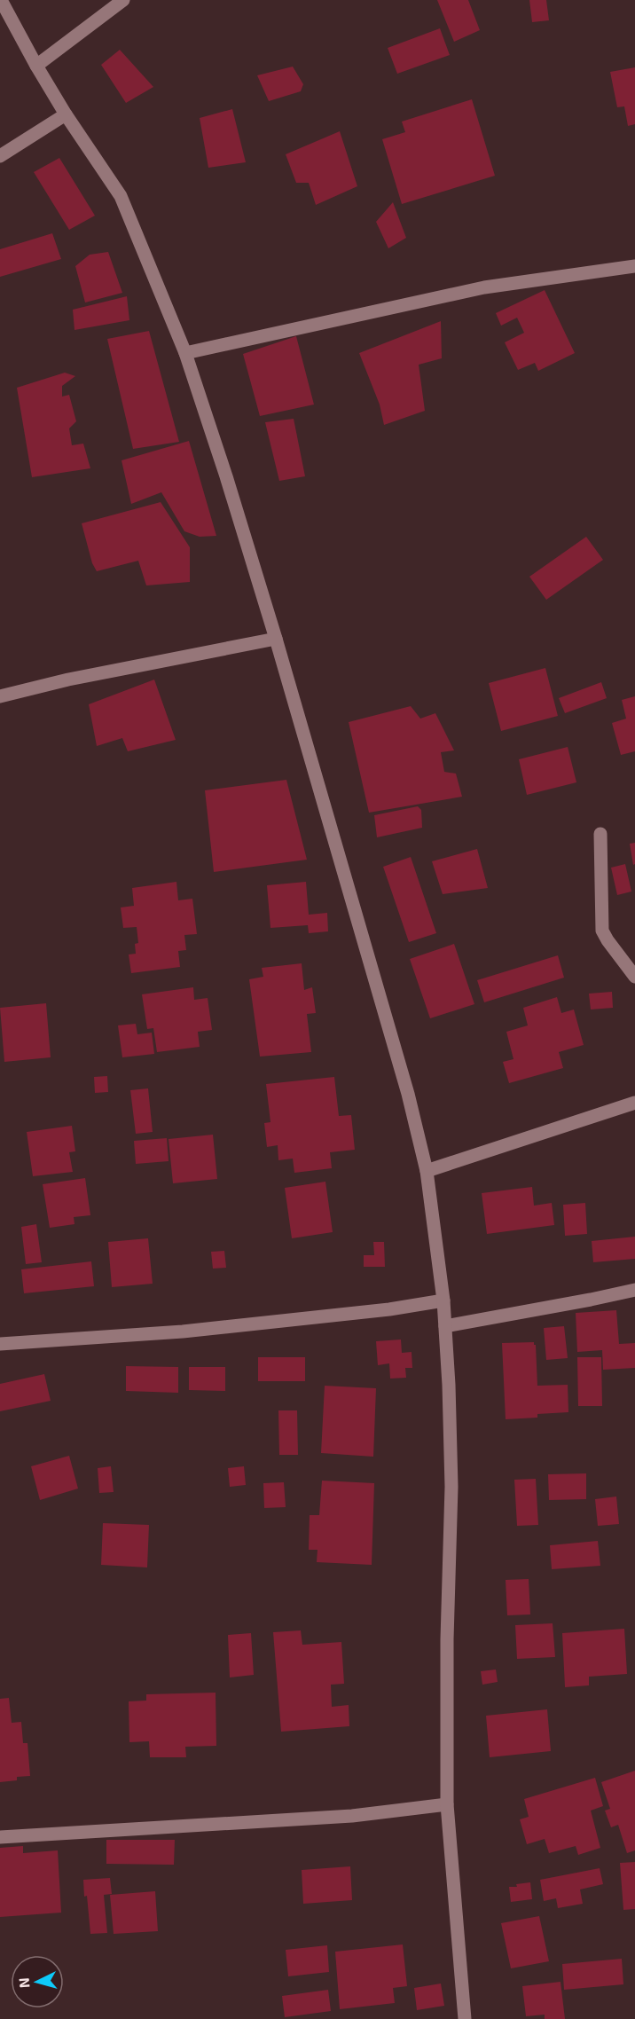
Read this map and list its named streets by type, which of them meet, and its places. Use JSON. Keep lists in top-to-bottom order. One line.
{"north":"left"}
